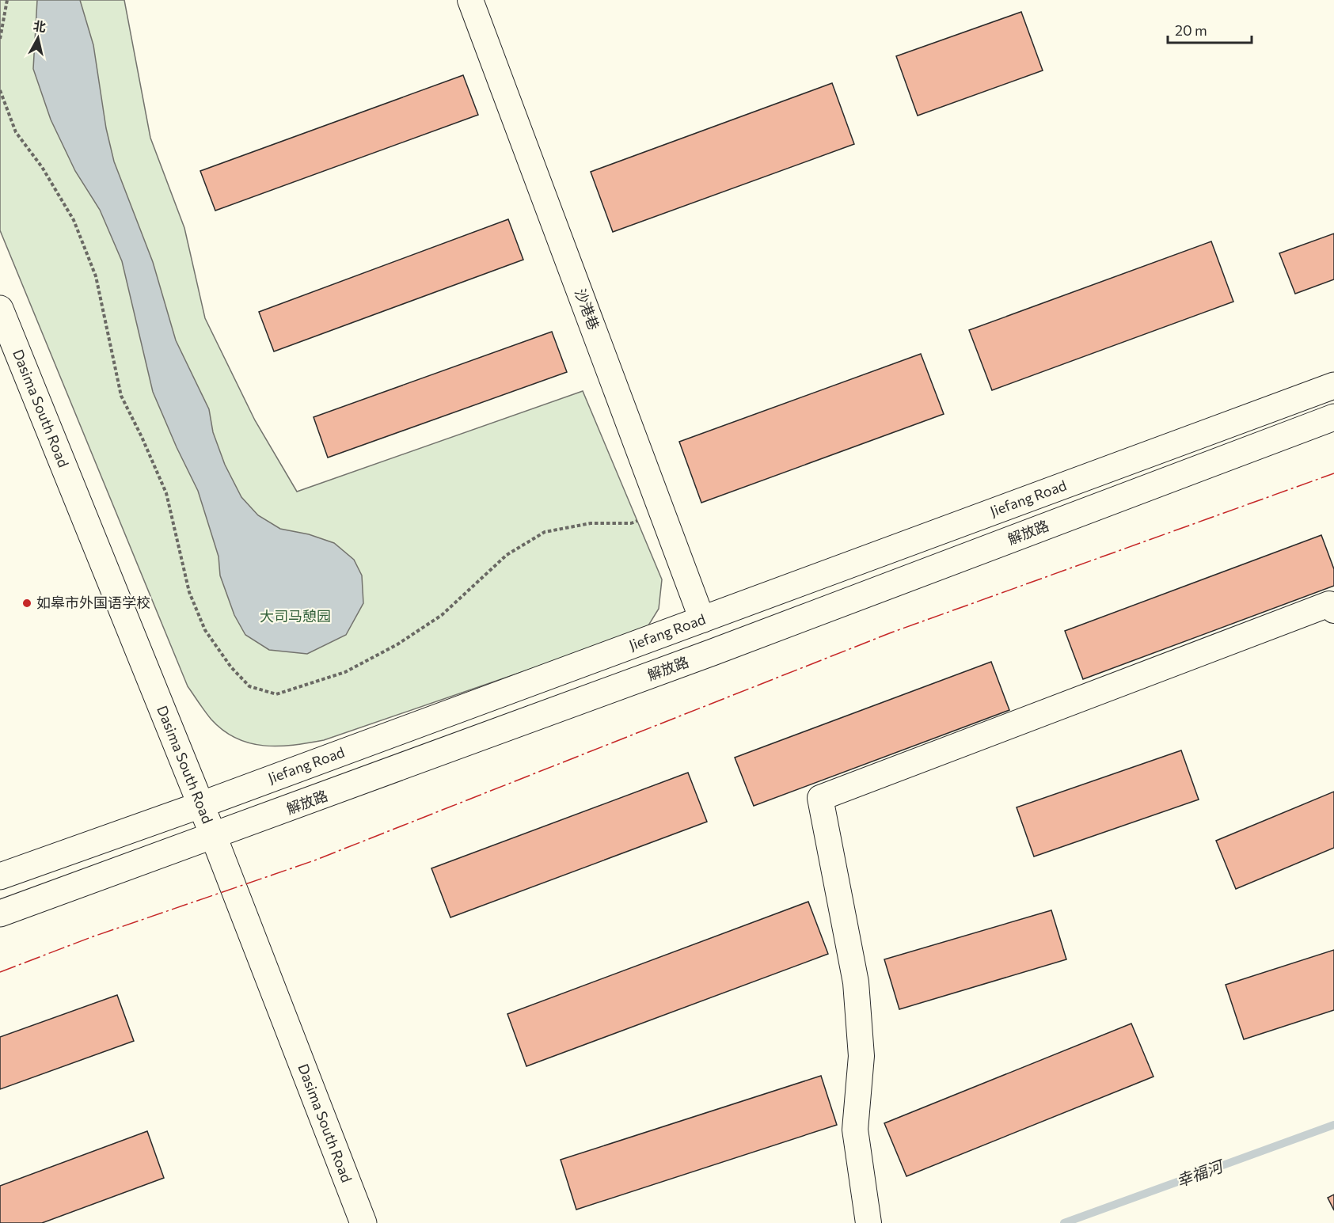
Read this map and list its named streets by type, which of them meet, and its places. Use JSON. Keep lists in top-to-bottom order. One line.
{"streets":{"street":["沙港巷","Dasima South Road","Jiefang Road","解放路"]},"crossings":[["沙港巷","Jiefang Road"],["Dasima South Road","Jiefang Road"],["Dasima South Road","解放路"]],"water":["幸福河"],"parks":["大司马憩园"],"places":["如皋市外国语学校"],"scale_bar":"20 m","north":"top"}
